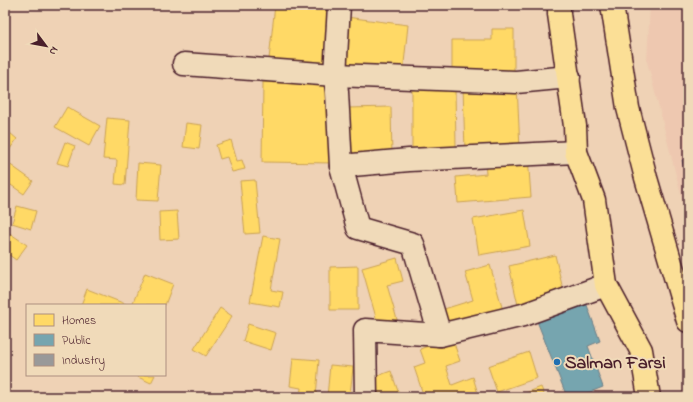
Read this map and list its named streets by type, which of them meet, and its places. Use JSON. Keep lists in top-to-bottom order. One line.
{"places":["Salman Farsi"],"legend":["Homes","Public","Industry"],"north":"bottom right"}
